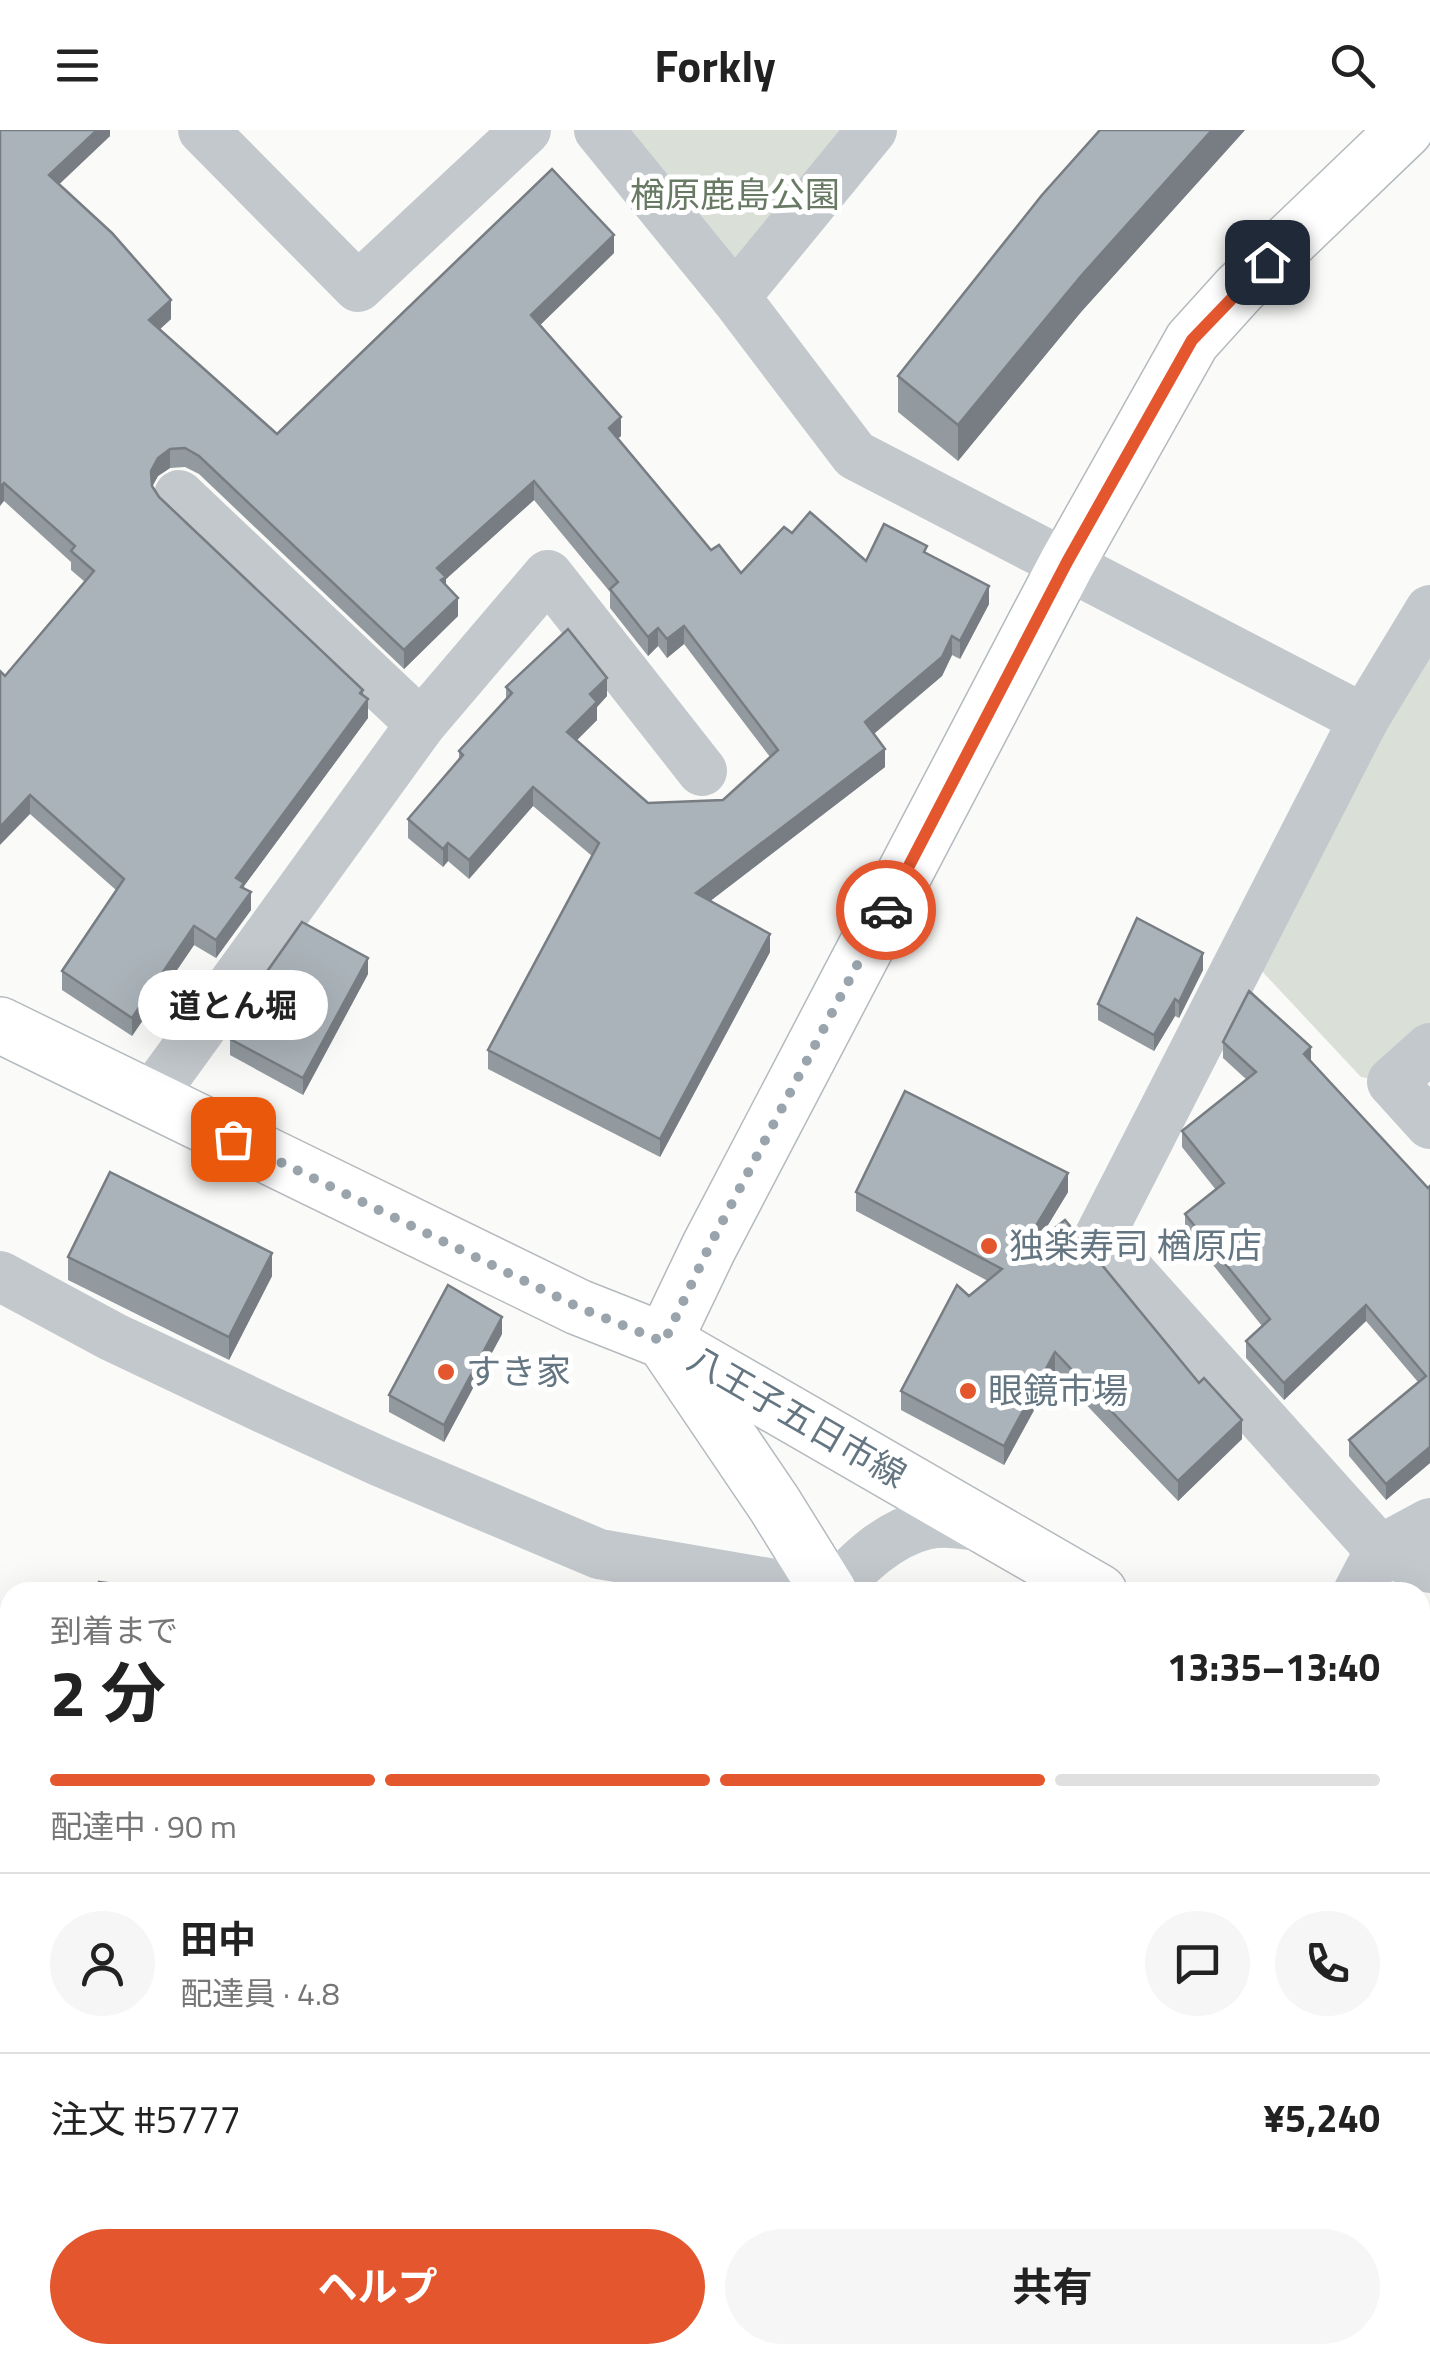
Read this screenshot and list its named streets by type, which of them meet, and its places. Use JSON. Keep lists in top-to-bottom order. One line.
{"streets":{"main road":["八王子五日市線"]},"parks":["楢原鹿島公園"],"places":["道とん堀","独楽寿司 楢原店","すき家","眼鏡市場"],"page":{"header":"Forkly","bubble":"道とん堀","heading":["2 分","到着まで","13:35–13:40"],"panel":["田中","配達員 · 4.8","注文 #5777","¥5,240"],"bar":"配達中 · 90 m","buttons":["ヘルプ","共有"]}}
